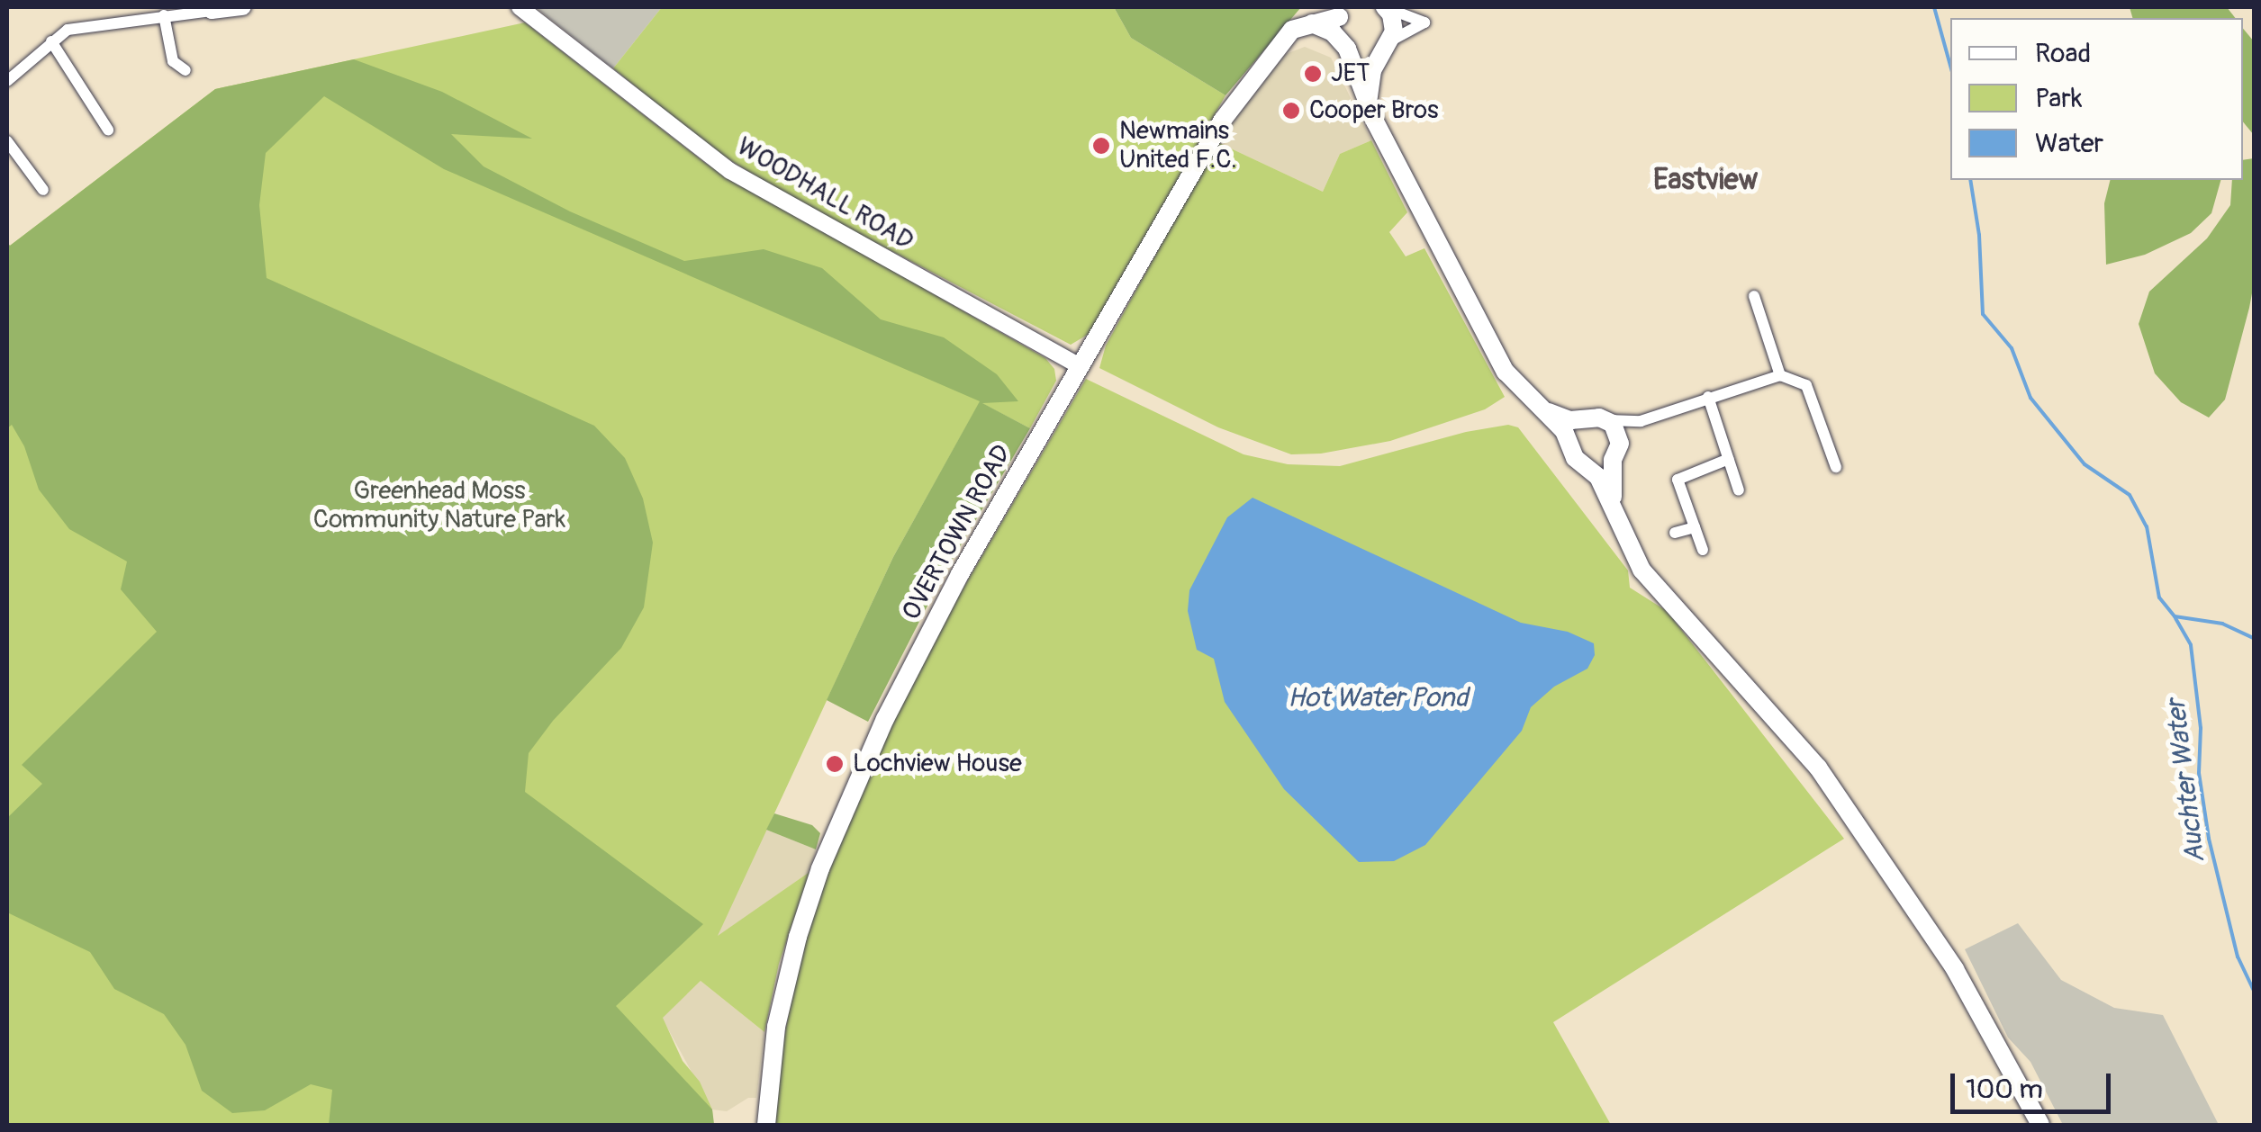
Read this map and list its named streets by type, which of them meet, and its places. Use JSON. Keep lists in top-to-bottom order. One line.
{"streets":{"main road":["OVERTOWN ROAD"],"street":["WOODHALL ROAD"]},"crossings":[["WOODHALL ROAD","OVERTOWN ROAD"]],"districts":["Eastview"],"water":["Hot Water Pond","Auchter Water"],"parks":["Greenhead Moss Community Nature Park"],"places":["JET","Cooper Bros","Newmains United F.C.","Lochview House"],"legend":["Road","Park","Water"],"scale_bar":"100 m"}
